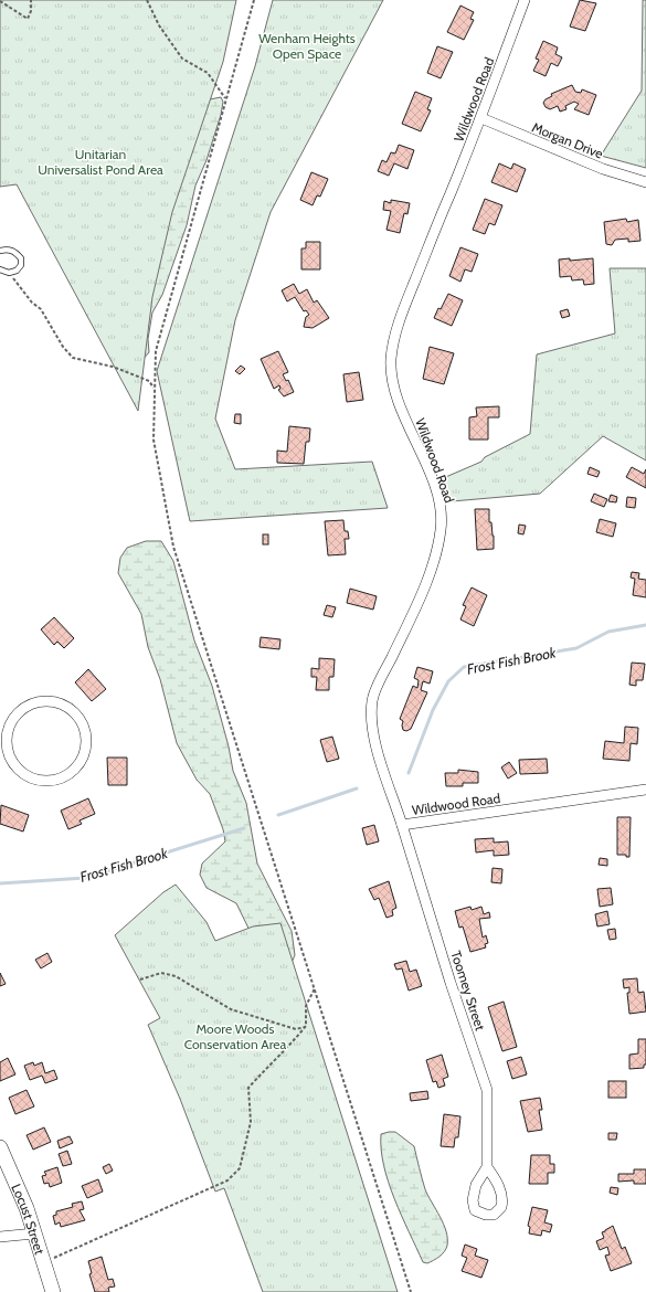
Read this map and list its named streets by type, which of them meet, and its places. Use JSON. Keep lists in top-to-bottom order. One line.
{"streets":{"main road":["Locust Street"],"street":["Wildwood Road","Morgan Drive","Toomey Street"]},"crossings":[["Wildwood Road","Morgan Drive"],["Wildwood Road","Toomey Street"]],"water":["Frost Fish Brook"],"parks":["Wenham Heights Open Space","Unitarian Universalist Pond Area","Moore Woods Conservation Area"]}
